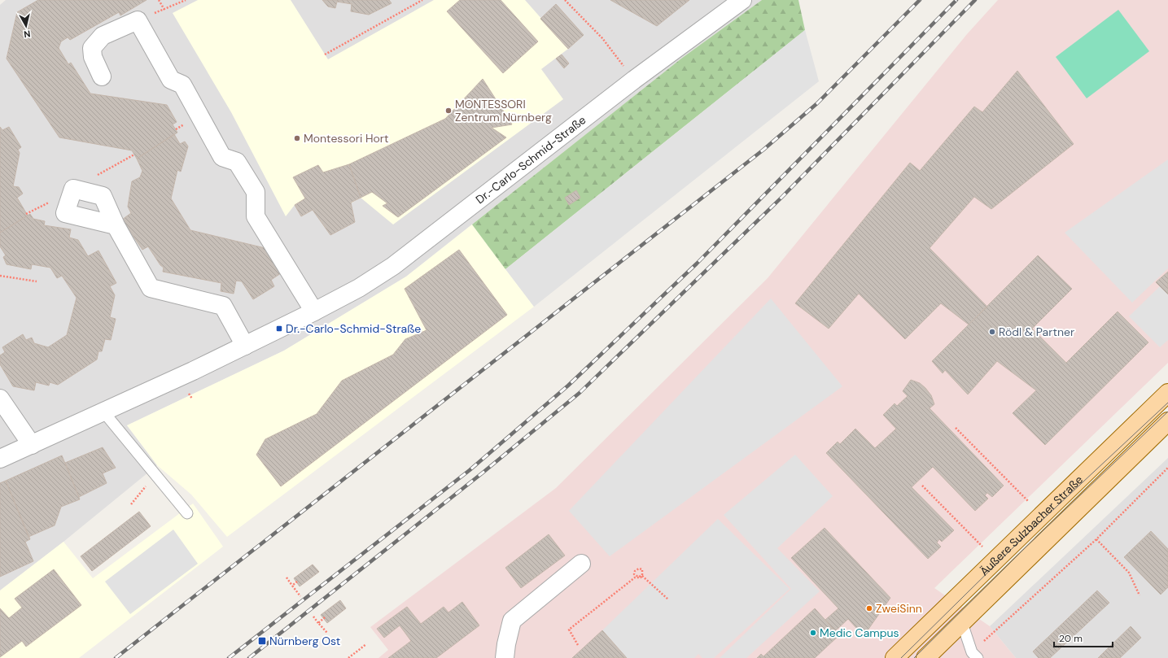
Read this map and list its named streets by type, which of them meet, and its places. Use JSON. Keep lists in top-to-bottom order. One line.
{"streets":{"main road":["Äußere Sulzbacher Straße"],"street":["Dr.-Carlo-Schmid-Straße"]},"places":{"other":["MONTESSORI Zentrum Nürnberg","Montessori Hort","Rödl & Partner","ZweiSinn","Medic Campus"],"transit":["Dr.-Carlo-Schmid-Straße","Nürnberg Ost"]},"scale_bar":"20 m","north":"bottom"}
